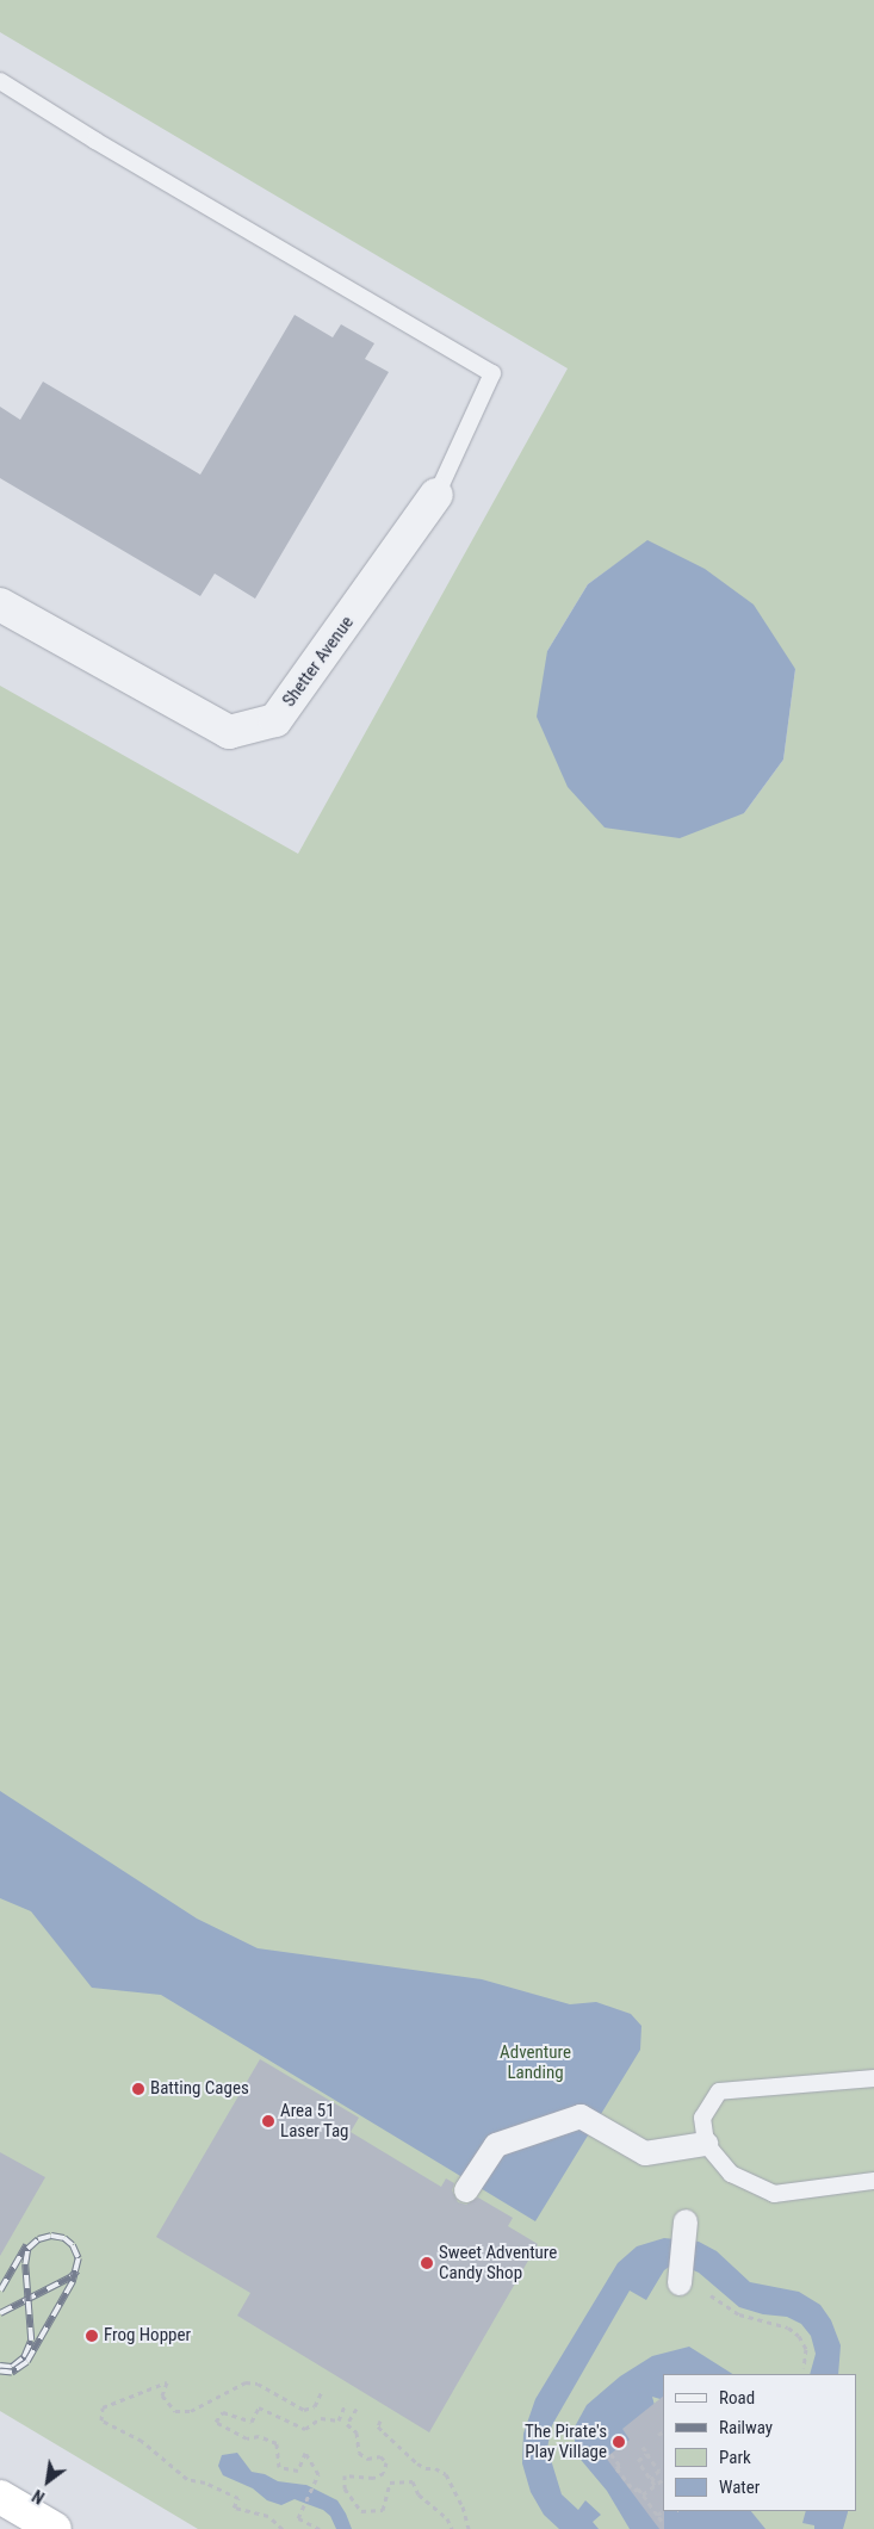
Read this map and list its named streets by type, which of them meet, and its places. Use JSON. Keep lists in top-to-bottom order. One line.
{"streets":{"street":["Shetter Avenue"]},"parks":["Adventure Landing"],"places":["Batting Cages","Area 51 Laser Tag","Sweet Adventure Candy Shop","Frog Hopper","The Pirate's Play Village"],"legend":["Road","Railway","Park","Water"],"north":"bottom left"}
